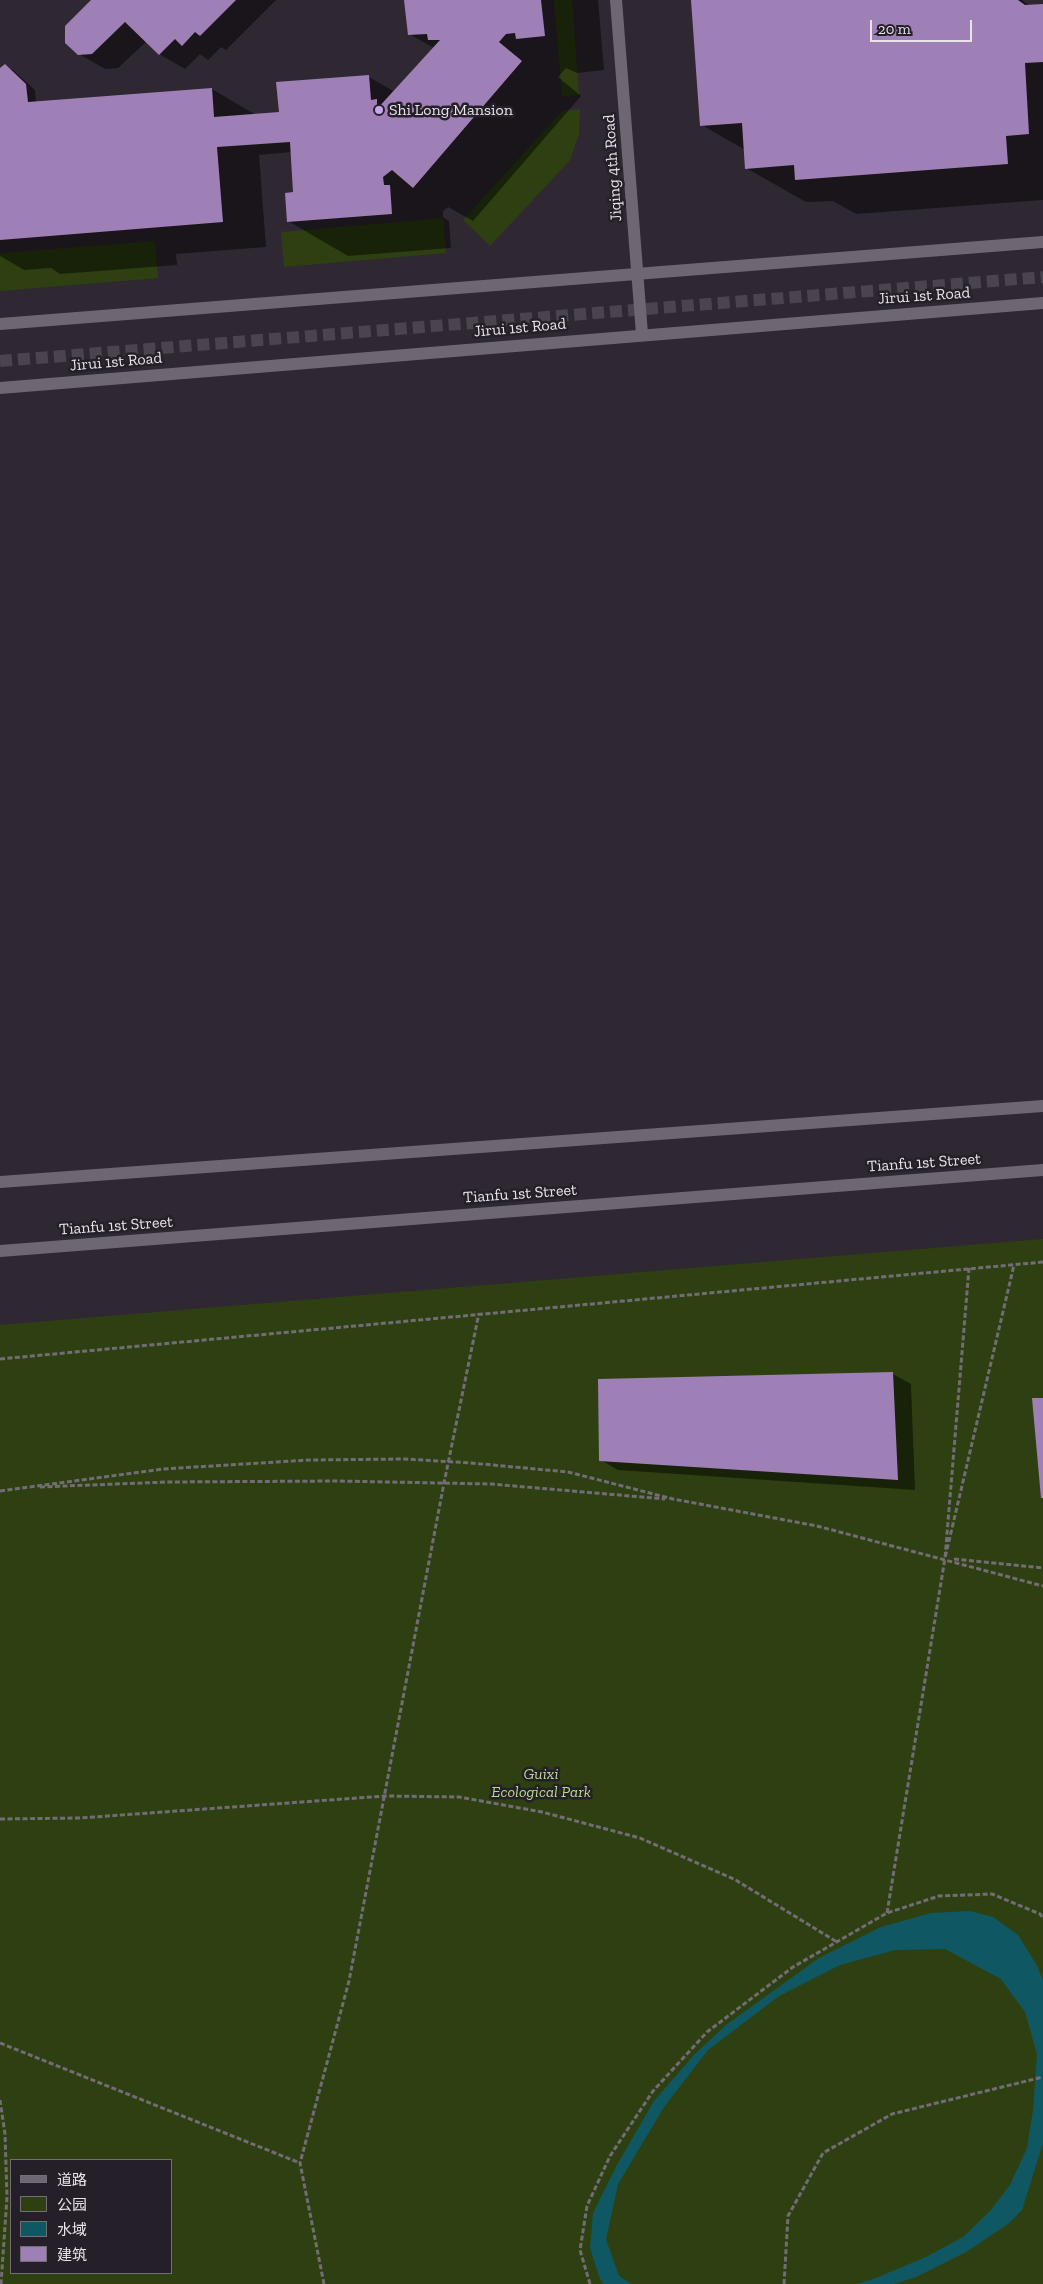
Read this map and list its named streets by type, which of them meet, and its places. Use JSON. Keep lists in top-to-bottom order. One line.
{"streets":{"street":["Jiqing 4th Road","Jirui 1st Road","Tianfu 1st Street"]},"crossings":[["Jiqing 4th Road","Jirui 1st Road"]],"parks":["Guixi Ecological Park"],"places":["Shi Long Mansion"],"legend":["道路","公园","水域","建筑"],"scale_bar":"20 m"}
